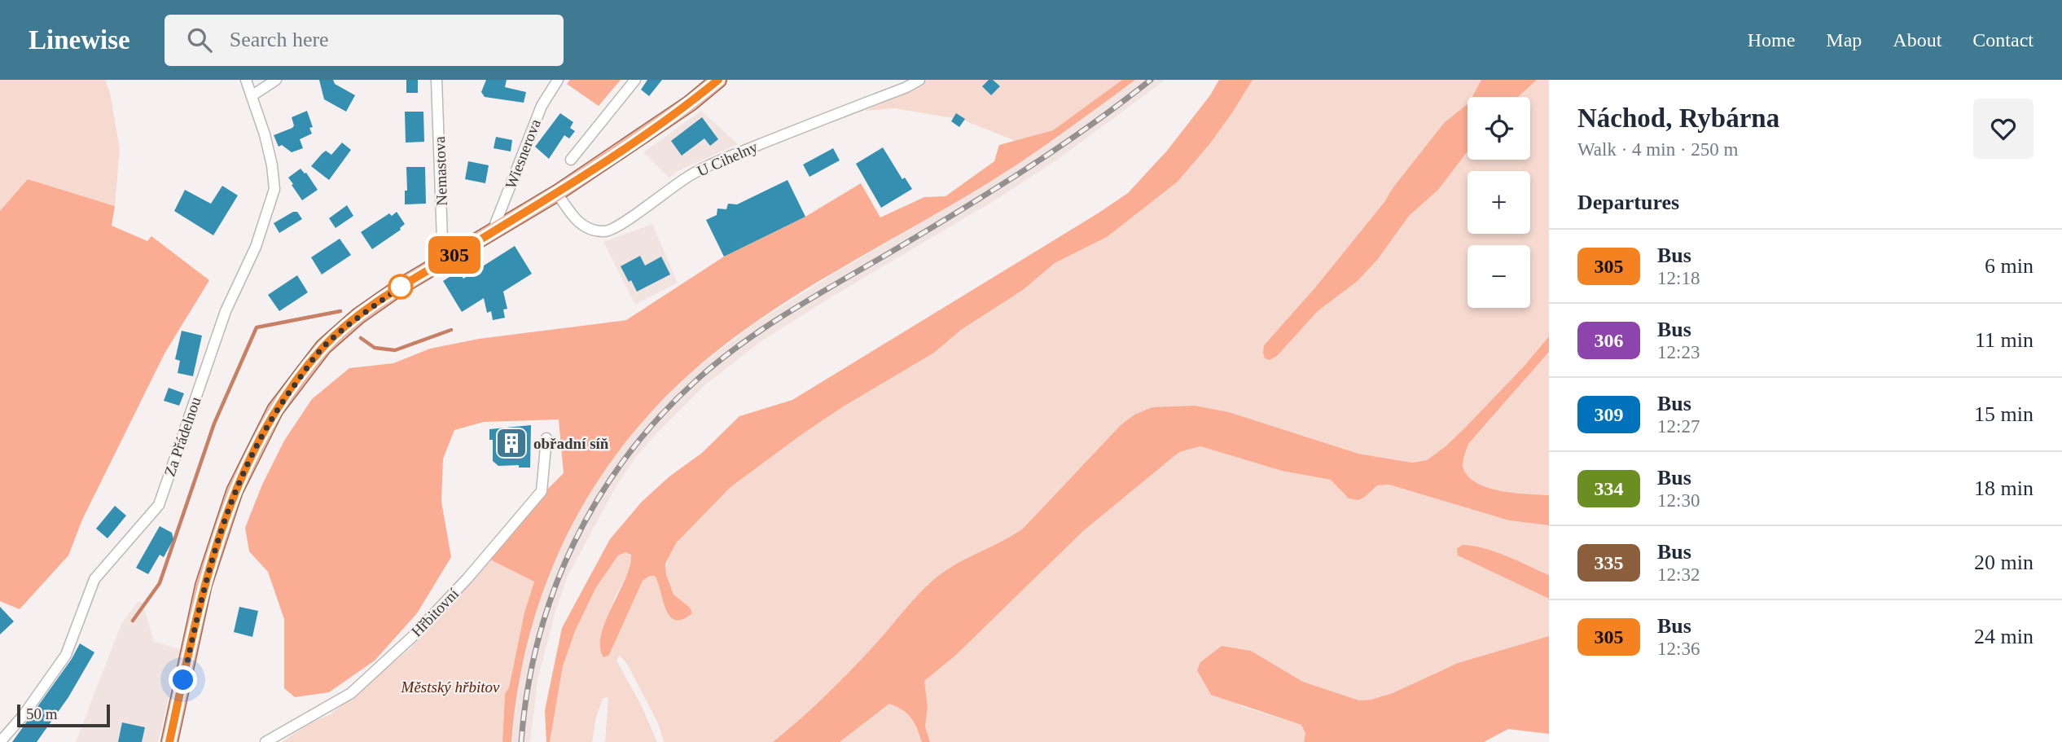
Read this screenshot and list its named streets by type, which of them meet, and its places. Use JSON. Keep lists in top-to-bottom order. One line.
{"streets":{"street":["Wiesnerova","U Cihelny","Nemastova","Za Přádelnou","Hřbitovní"]},"parks":["Městský hřbitov"],"places":{"building":["obřadní síň"]},"lines":["bus line 305"],"scale_bar":"50 m","page":{"header":"Linewise","search":"Search here","nav":["Home","Map","About","Contact"],"on_map":"305","heading":[["Náchod, Rybárna","Walk · 4 min · 250 m"],"Departures"],"map_buttons":["+","−"],"list":[{"mark":"305","name":"Bus","note":"12:18","value":"6 min"},{"mark":"306","name":"Bus","note":"12:23","value":"11 min"},{"mark":"309","name":"Bus","note":"12:27","value":"15 min"},{"mark":"334","name":"Bus","note":"12:30","value":"18 min"},{"mark":"335","name":"Bus","note":"12:32","value":"20 min"},{"mark":"305","name":"Bus","note":"12:36","value":"24 min"}],"scale":"50 m"}}
